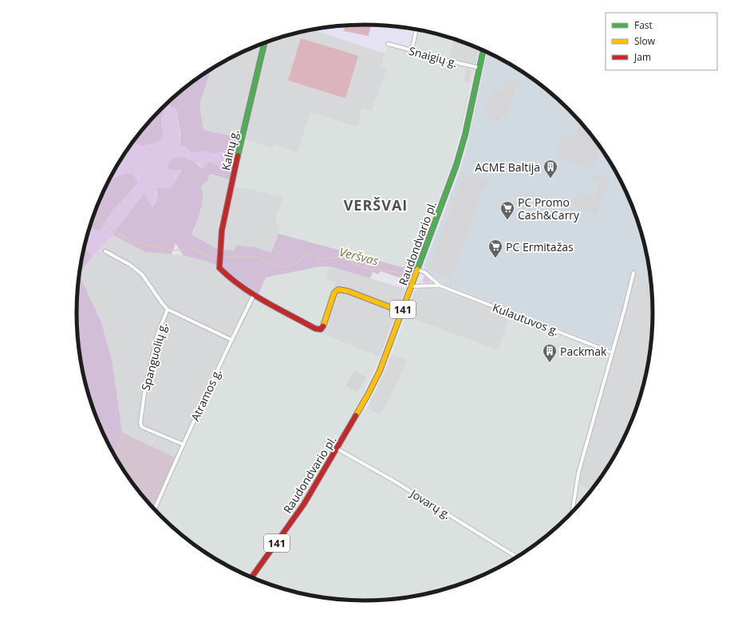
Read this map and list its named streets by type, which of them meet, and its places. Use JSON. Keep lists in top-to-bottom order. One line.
{"streets":{"main road":["Kalnų g.","Raudondvario pl.","141"],"street":["Snaigių g.","Kulautuvos g.","Spanguolių g.","Atramos g.","Jovarų g."]},"crossings":[["Snaigių g.","Raudondvario pl."],["Kalnų g.","Atramos g."],["Raudondvario pl.","Kulautuvos g."],["Raudondvario pl.","Jovarų g."],["Spanguolių g.","Atramos g."]],"districts":["VERŠVAI"],"water":["Veršvas"],"places":{"building":["ACME Baltija","Packmak"],"supermarket":["PC Promo Cash&Carry","PC Ermitažas"]},"legend":["Fast","Slow","Jam"]}
